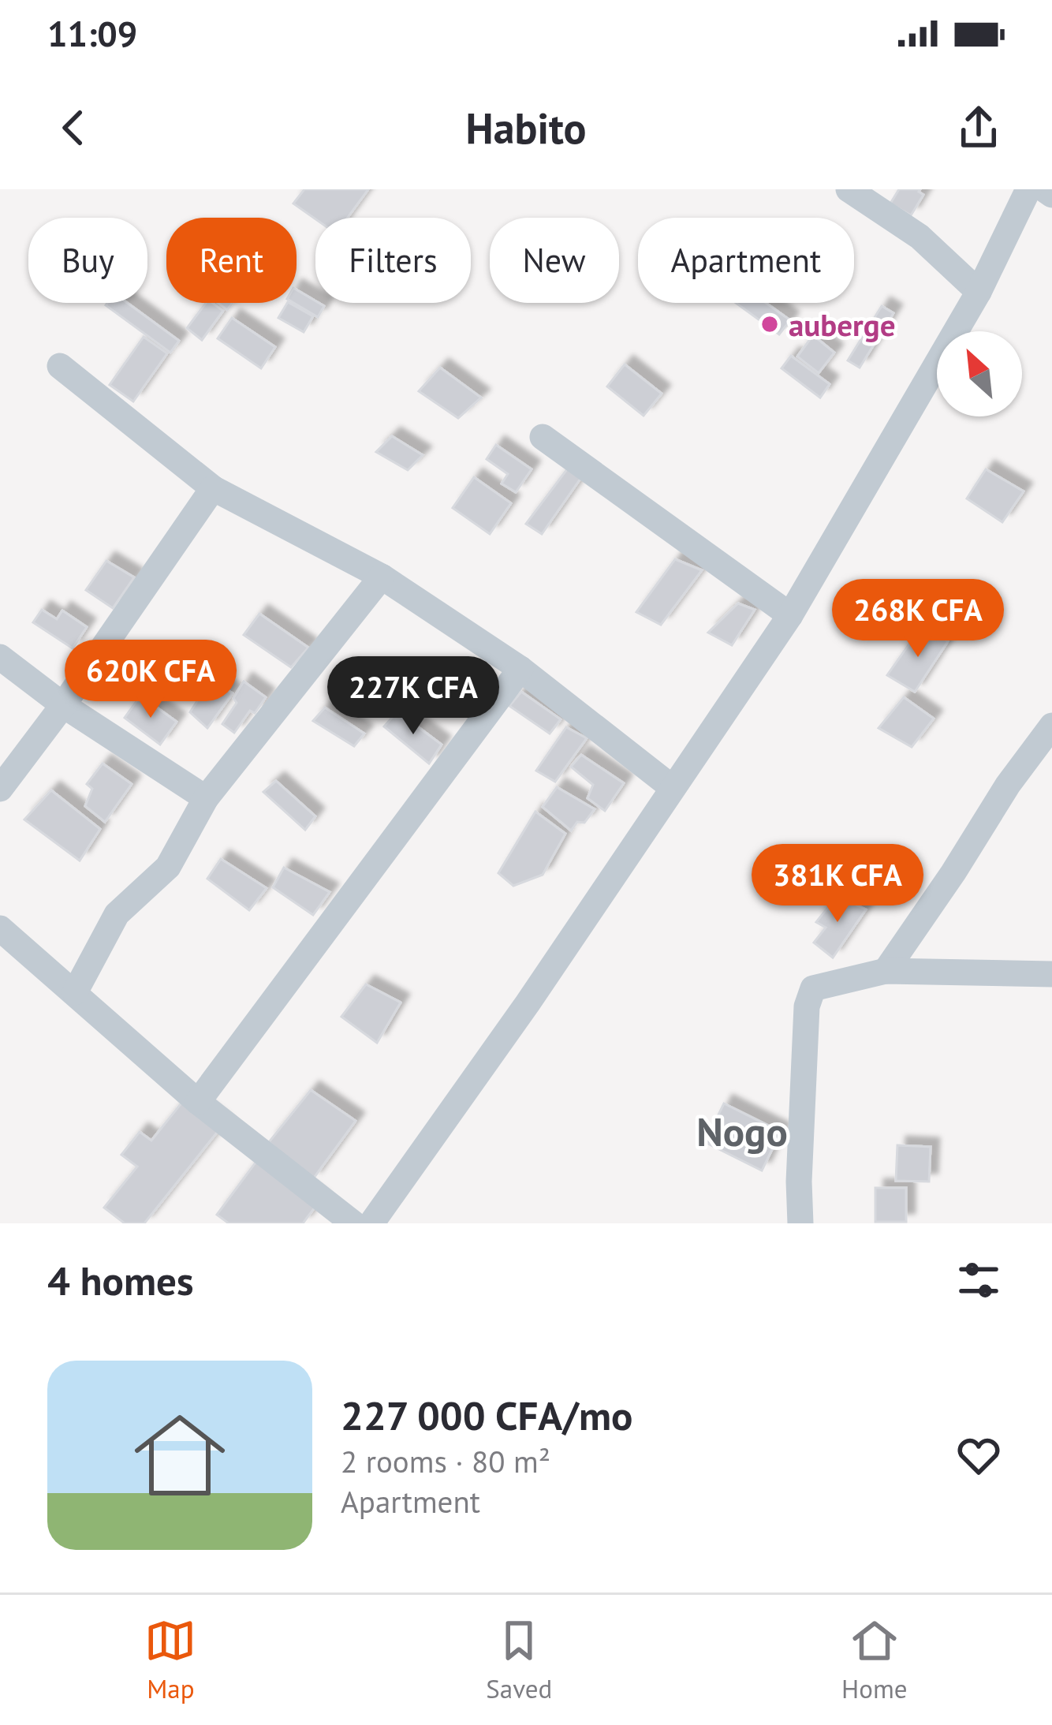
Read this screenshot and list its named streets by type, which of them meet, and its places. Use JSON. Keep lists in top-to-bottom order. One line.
{"districts":["Nogo"],"places":["auberge"],"north":"top left","page":{"status":"11:09","header":"Habito","chip":["Buy","Rent","Filters","New","Apartment"],"price":["268K CFA","620K CFA","227K CFA","381K CFA"],"heading":"4 homes","list":[{"name":"227 000 CFA/mo","note":"2 rooms · 80 m² · Apartment"}],"tabs":["Map","Saved","Home"]}}
